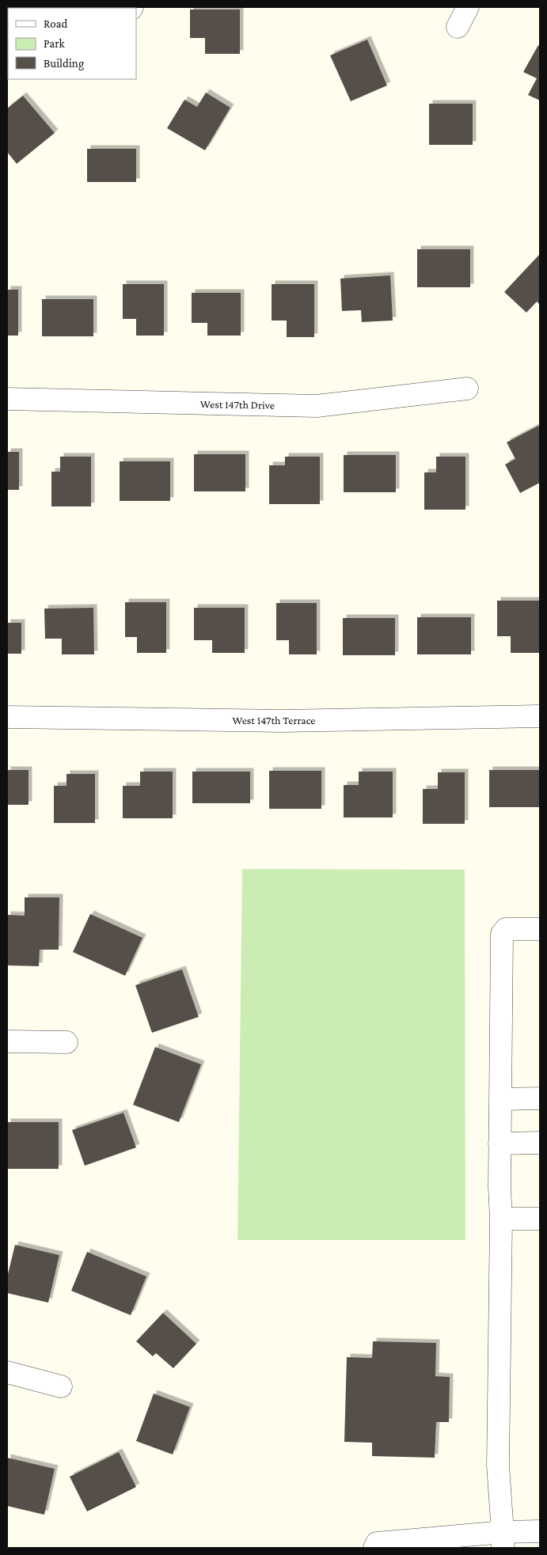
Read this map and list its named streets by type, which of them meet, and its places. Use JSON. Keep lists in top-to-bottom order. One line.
{"streets":{"street":["West 147th Drive","West 147th Terrace"]},"legend":["Road","Park","Building"]}
